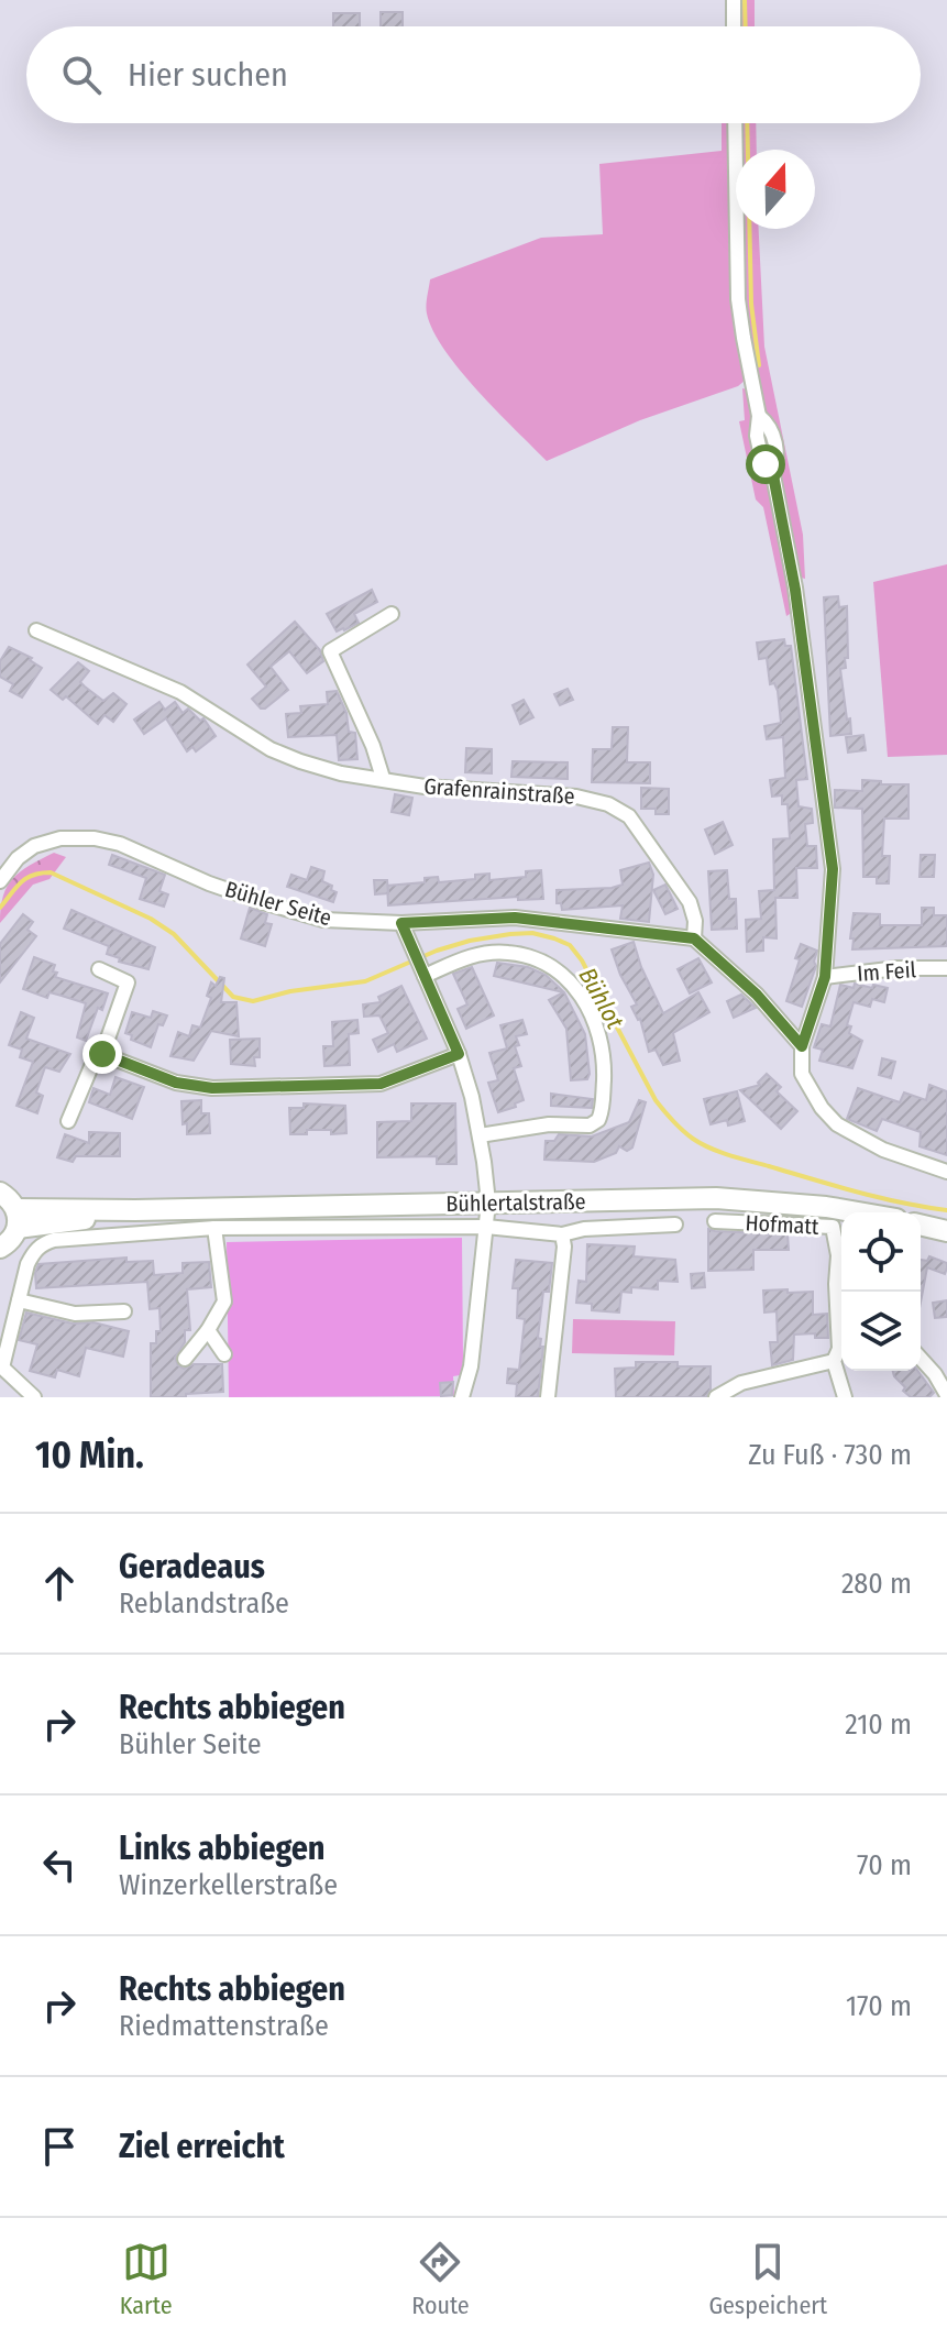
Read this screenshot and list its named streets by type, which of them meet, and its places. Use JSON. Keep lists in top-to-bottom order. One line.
{"streets":{"main road":["Bühlertalstraße"],"street":["Grafenrainstraße","Bühler Seite","Im Feil","Hofmatt"]},"crossings":[["Grafenrainstraße","Bühler Seite"]],"water":["Bühlot"],"north":"top","page":{"search":"Hier suchen","heading":["10 Min.","Zu Fuß · 730 m"],"list":[["Geradeaus","Reblandstraße","280 m"],["Rechts abbiegen","Bühler Seite","210 m"],["Links abbiegen","Winzerkellerstraße","70 m"],["Rechts abbiegen","Riedmattenstraße","170 m"],"Ziel erreicht"],"nav":["Karte","Route","Gespeichert"]}}
